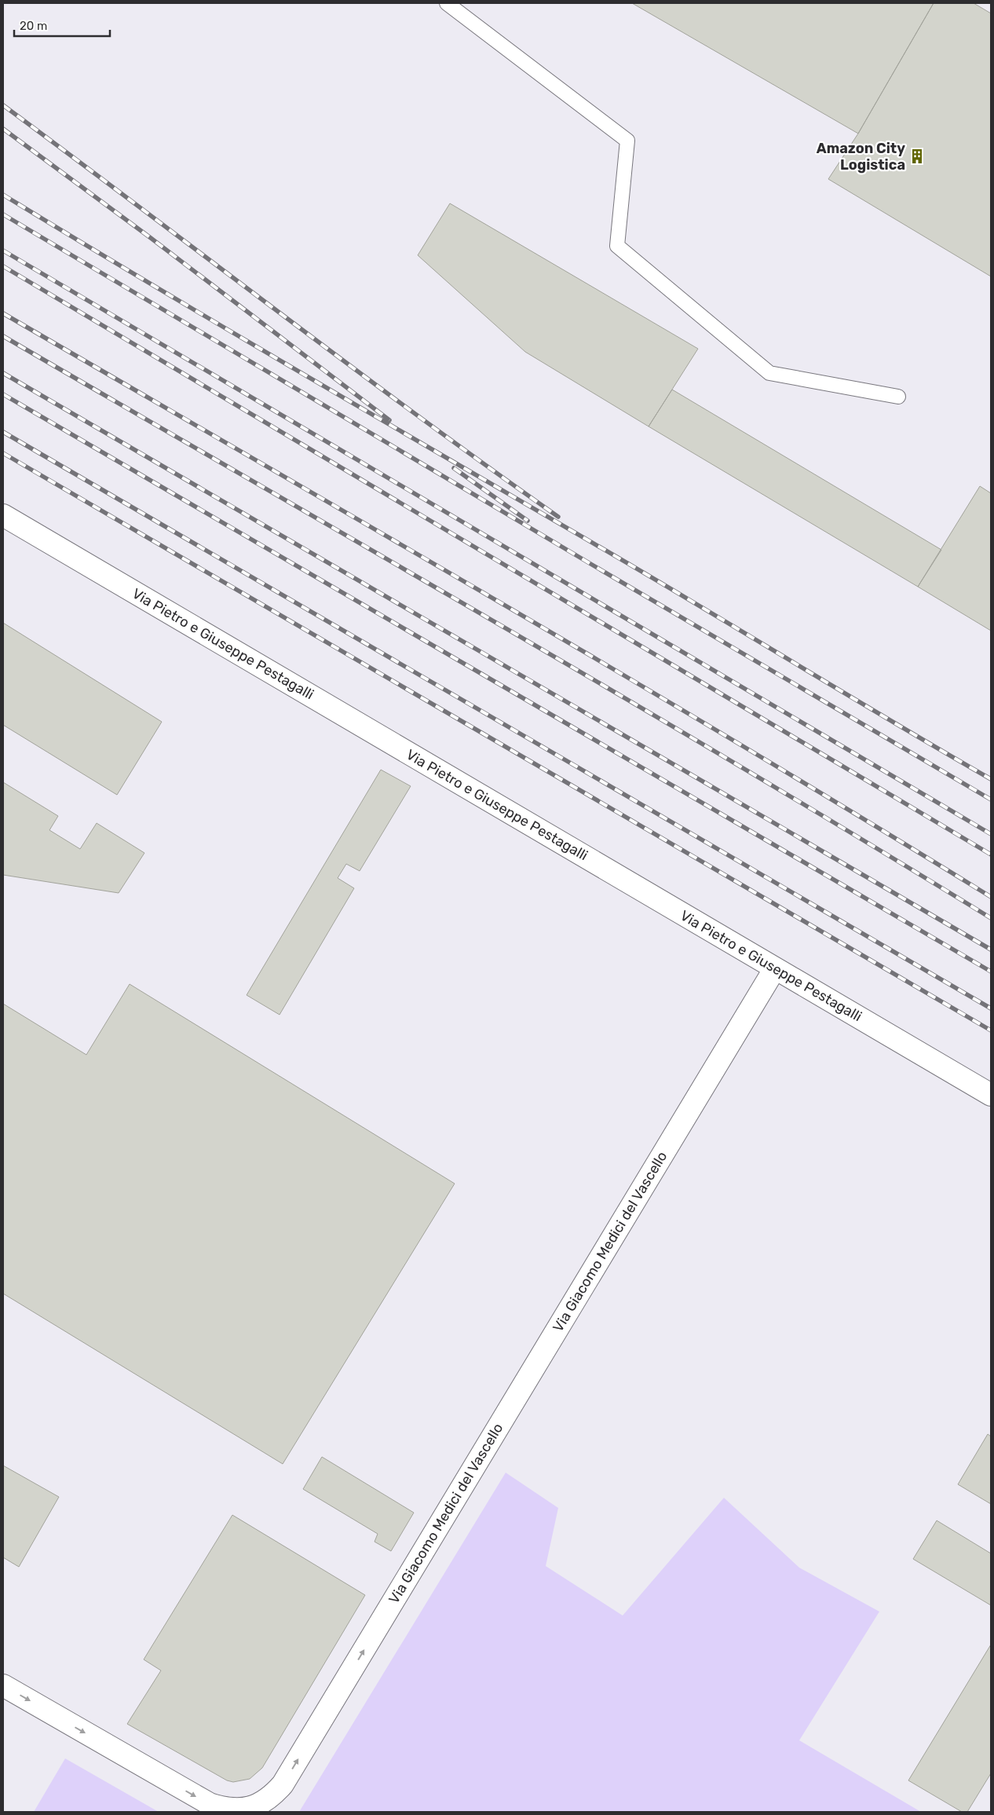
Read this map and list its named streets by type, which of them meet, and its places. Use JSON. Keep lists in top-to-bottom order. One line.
{"streets":{"street":["Via Pietro e Giuseppe Pestagalli","Via Giacomo Medici del Vascello"]},"crossings":[["Via Pietro e Giuseppe Pestagalli","Via Giacomo Medici del Vascello"]],"one_way":["Via Giacomo Medici del Vascello"],"places":{"building":["Amazon City Logistica"]},"scale_bar":"20 m"}
